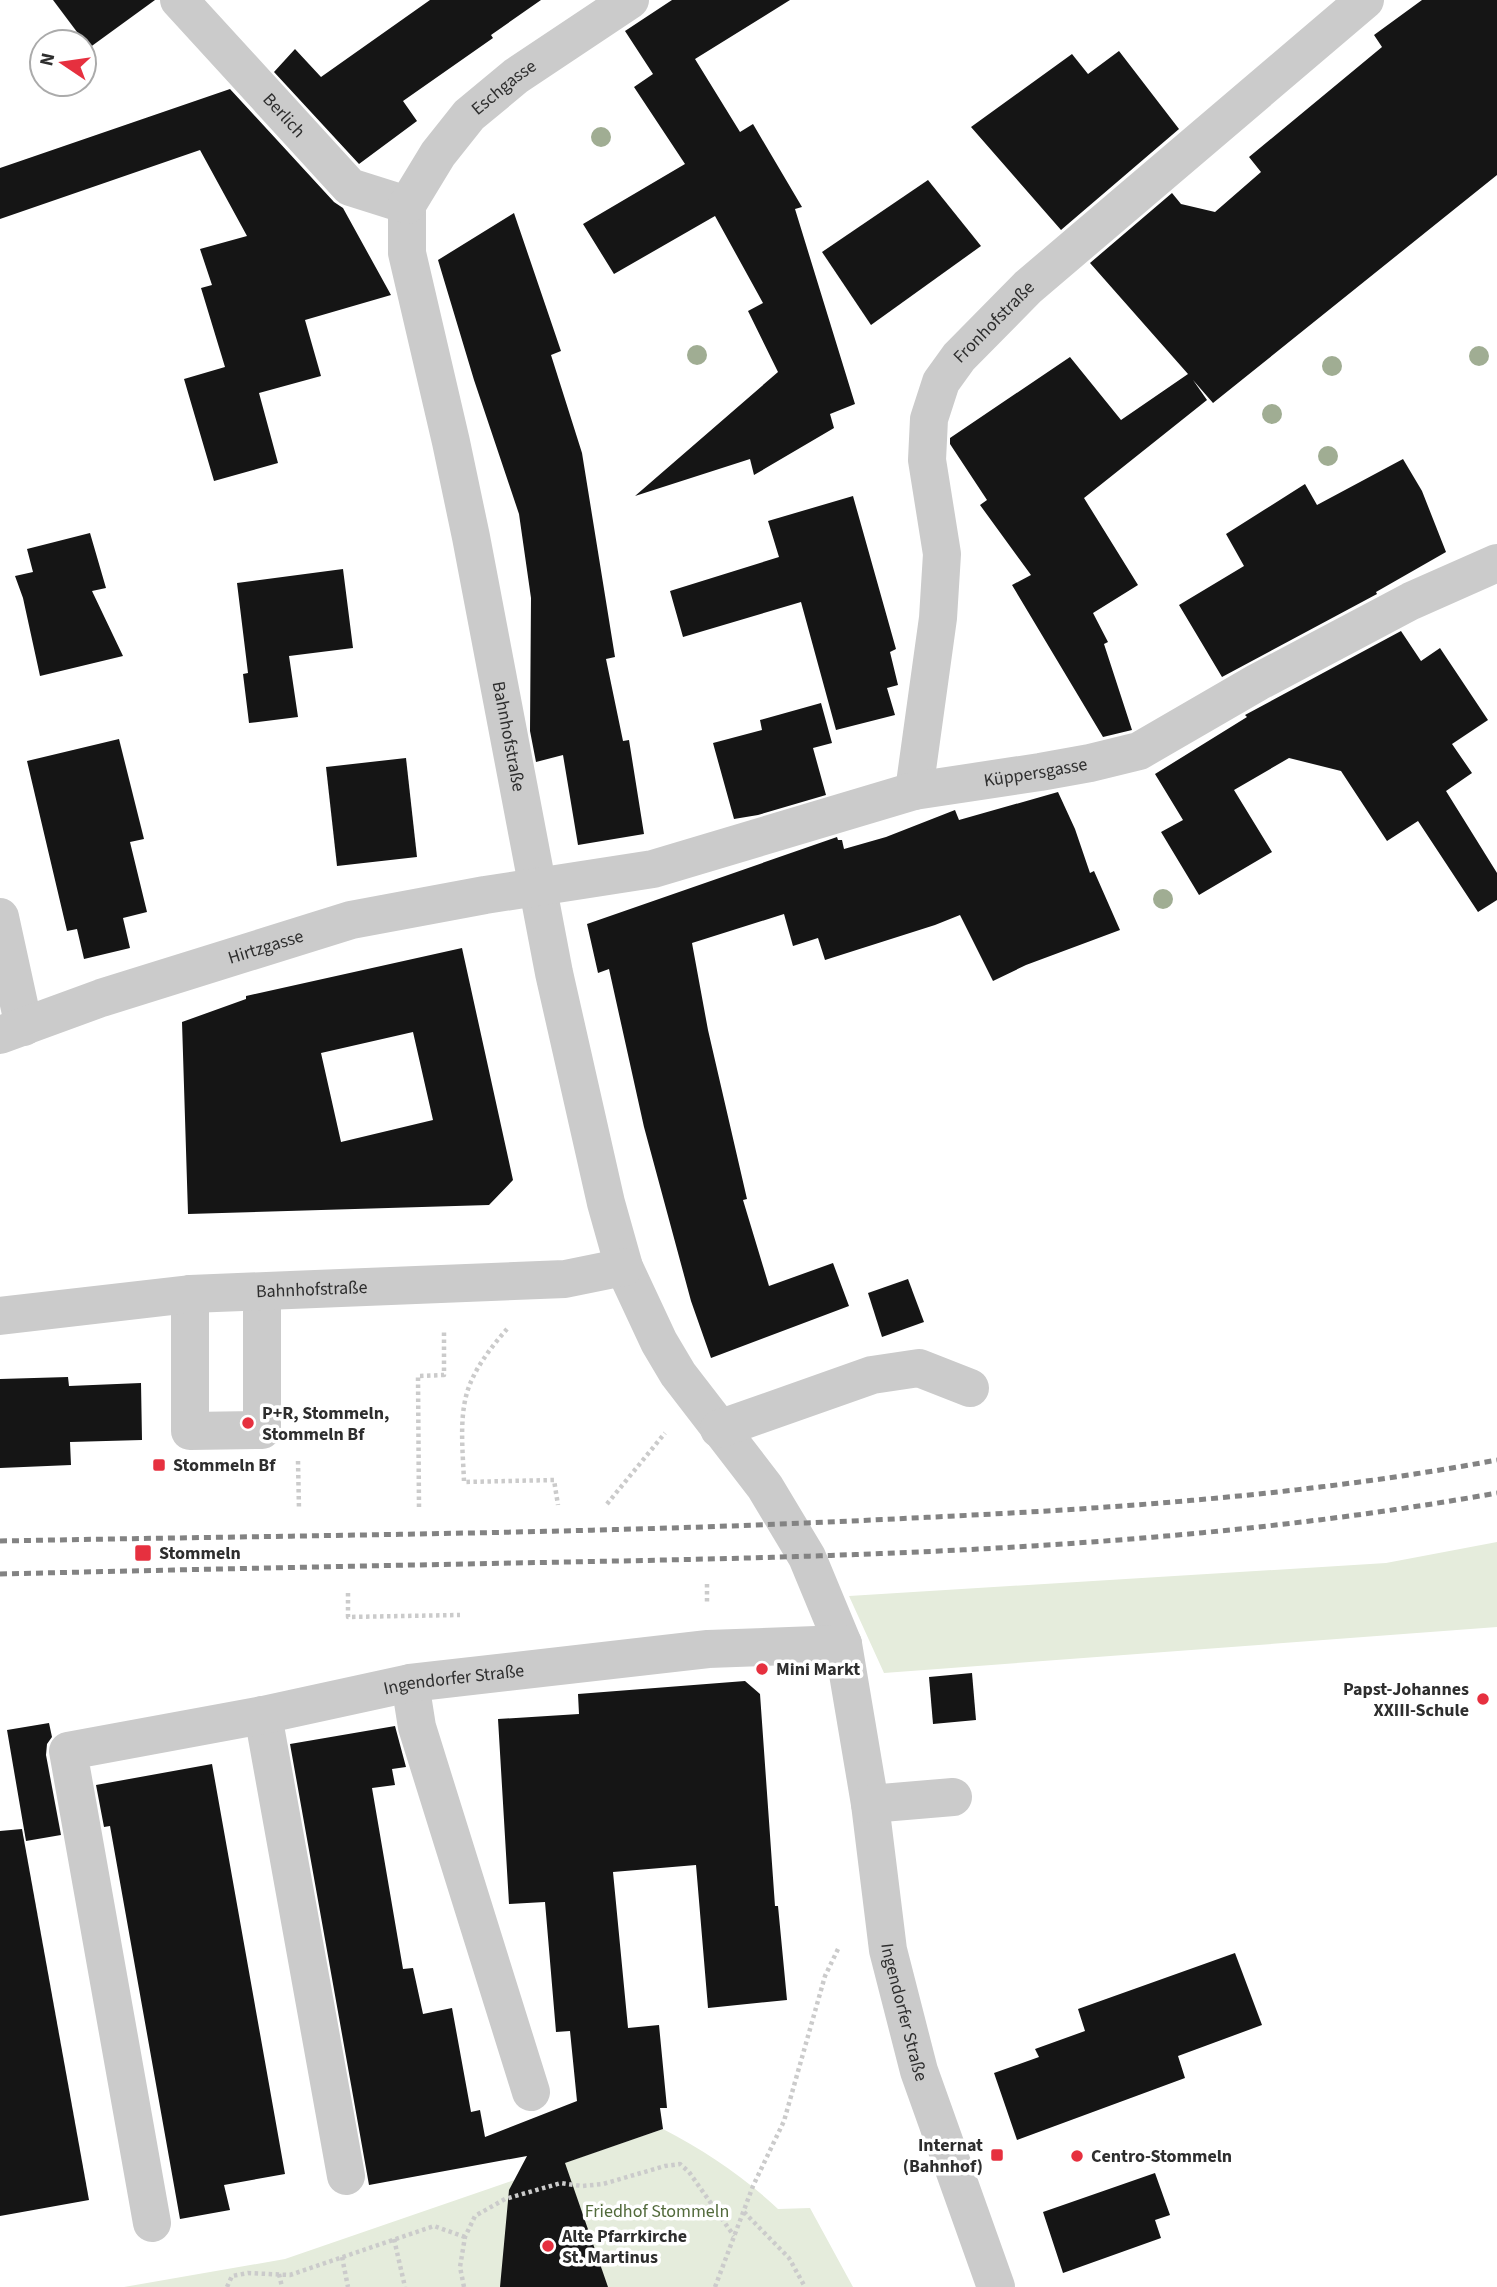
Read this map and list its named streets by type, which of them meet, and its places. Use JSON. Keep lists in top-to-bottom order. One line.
{"streets":{"street":["Eschgasse","Berlich","Fronhofstraße","Bahnhofstraße","Küppersgasse","Hirtzgasse","Ingendorfer Straße"]},"crossings":[["Eschgasse","Berlich"],["Eschgasse","Bahnhofstraße"],["Berlich","Bahnhofstraße"],["Fronhofstraße","Küppersgasse"],["Bahnhofstraße","Küppersgasse"],["Bahnhofstraße","Hirtzgasse"],["Bahnhofstraße","Ingendorfer Straße"],["Küppersgasse","Hirtzgasse"]],"parks":["Friedhof Stommeln"],"places":{"other":["P+R, Stommeln, Stommeln Bf","Mini Markt","Papst-Johannes XXIII-Schule","Centro-Stommeln","Alte Pfarrkirche St. Martinus"],"transit":["Stommeln Bf","Stommeln","Internat (Bahnhof)"]},"north":"left"}
